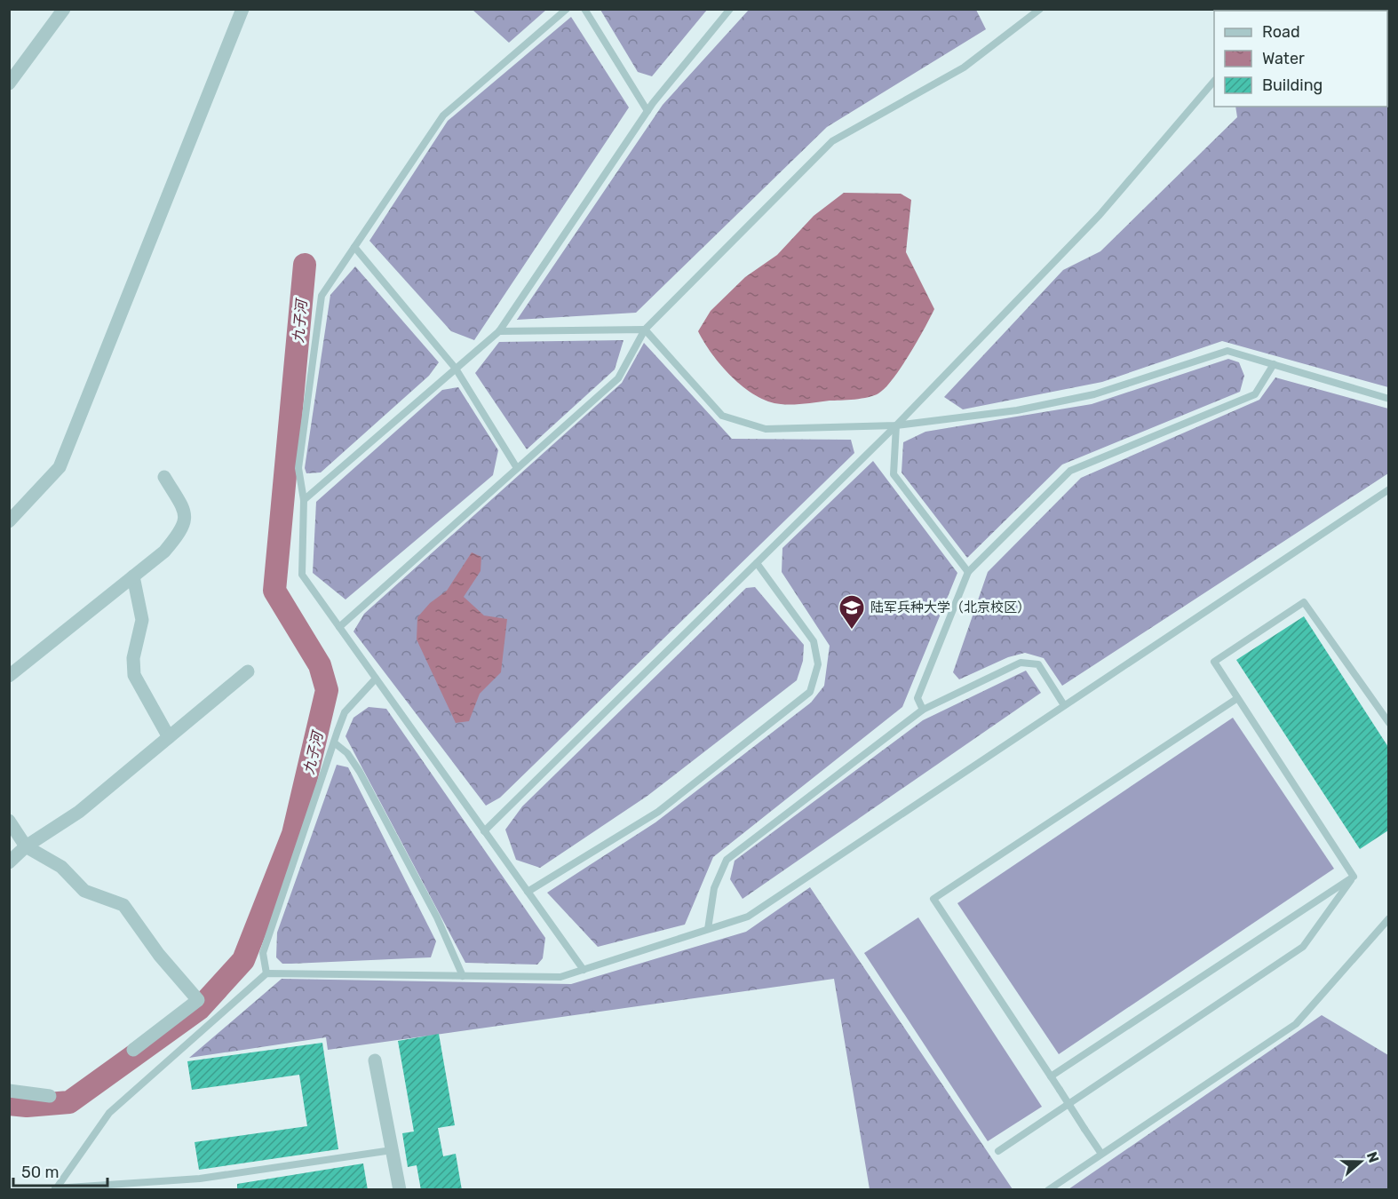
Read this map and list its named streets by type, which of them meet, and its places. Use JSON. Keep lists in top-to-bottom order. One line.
{"water":["九子河"],"places":{"school or university":["陆军兵种大学（北京校区）"]},"legend":["Road","Water","Building"],"scale_bar":"50 m","north":"right"}
